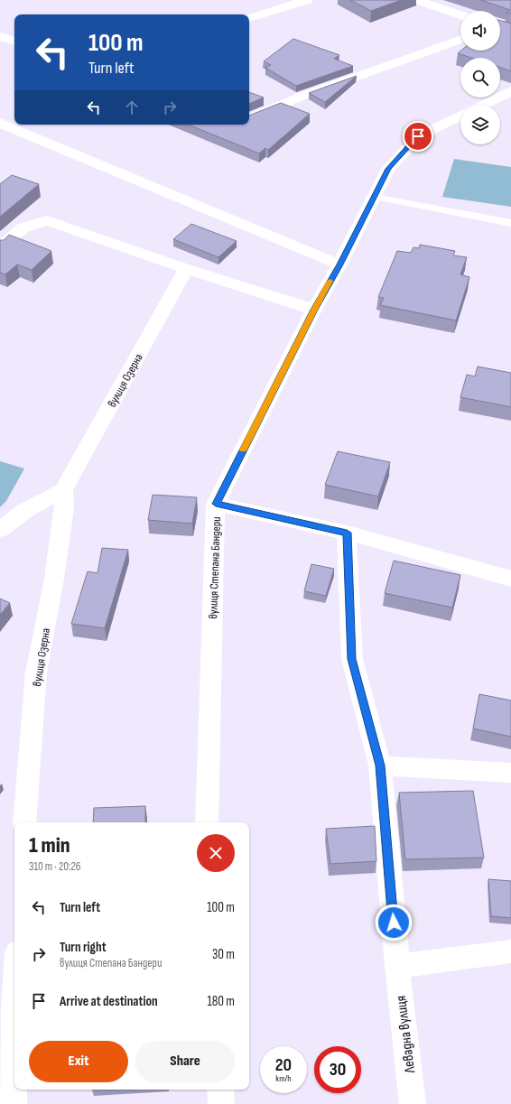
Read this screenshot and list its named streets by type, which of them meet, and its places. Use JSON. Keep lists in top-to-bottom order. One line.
{"streets":{"street":["вулиця Озерна","вулиця Степана Бандери","Левадна вулиця"]},"page":{"turn":["100 m","Turn left"],"heading":["1 min","310 m · 20:26"],"list":[{"name":"Turn left","value":"100 m"},{"name":"Turn right","note":"вулиця Степана Бандери","value":"30 m"},{"name":"Arrive at destination","value":"180 m"}],"buttons":["Exit","Share"],"speed":"20 km/h","limit":"30"}}
